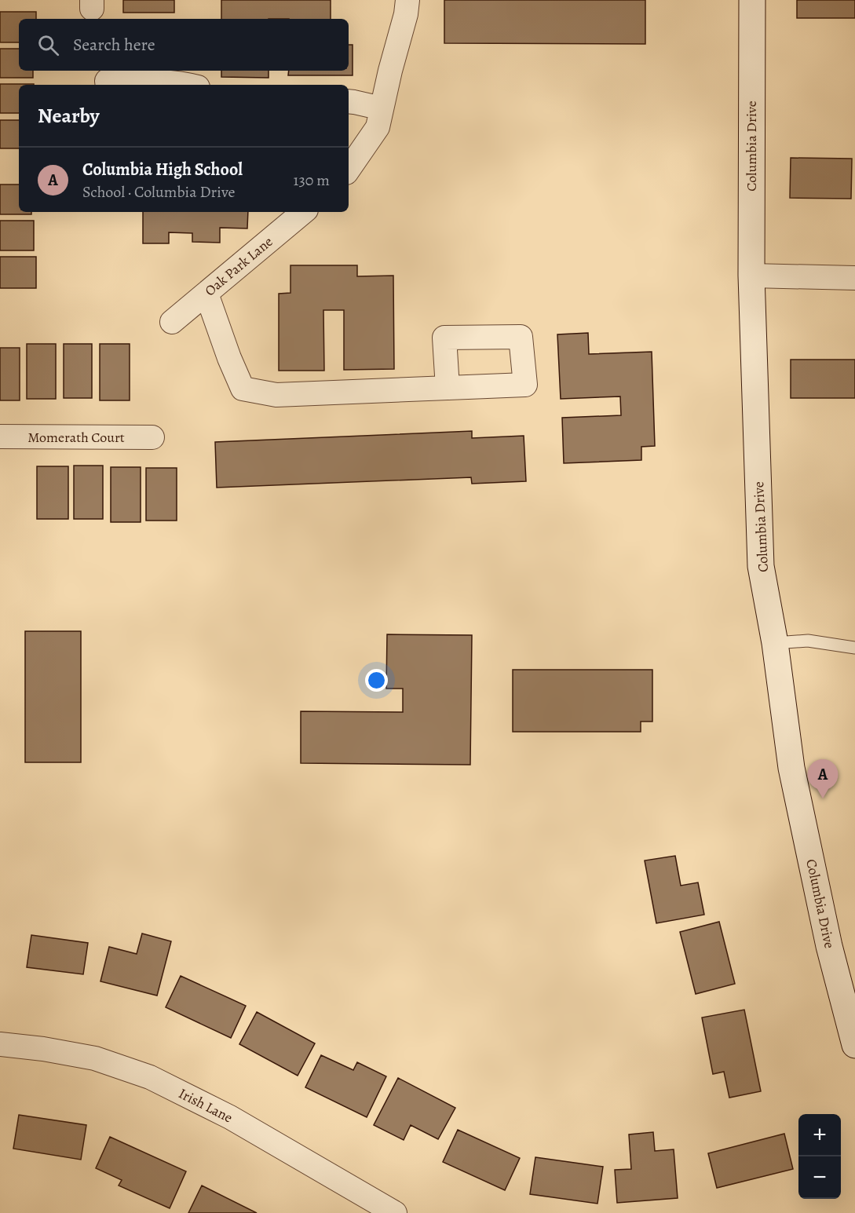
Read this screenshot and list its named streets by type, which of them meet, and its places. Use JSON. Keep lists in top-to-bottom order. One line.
{"streets":{"main road":["Columbia Drive"],"street":["Oak Park Lane","Momerath Court","Irish Lane"]},"page":{"search":"Search here","heading":"Nearby","list":[{"mark":"A","name":"Columbia High School","note":"School · Columbia Drive","value":"130 m"}],"pins":"A","map_buttons":["+","−"]}}
